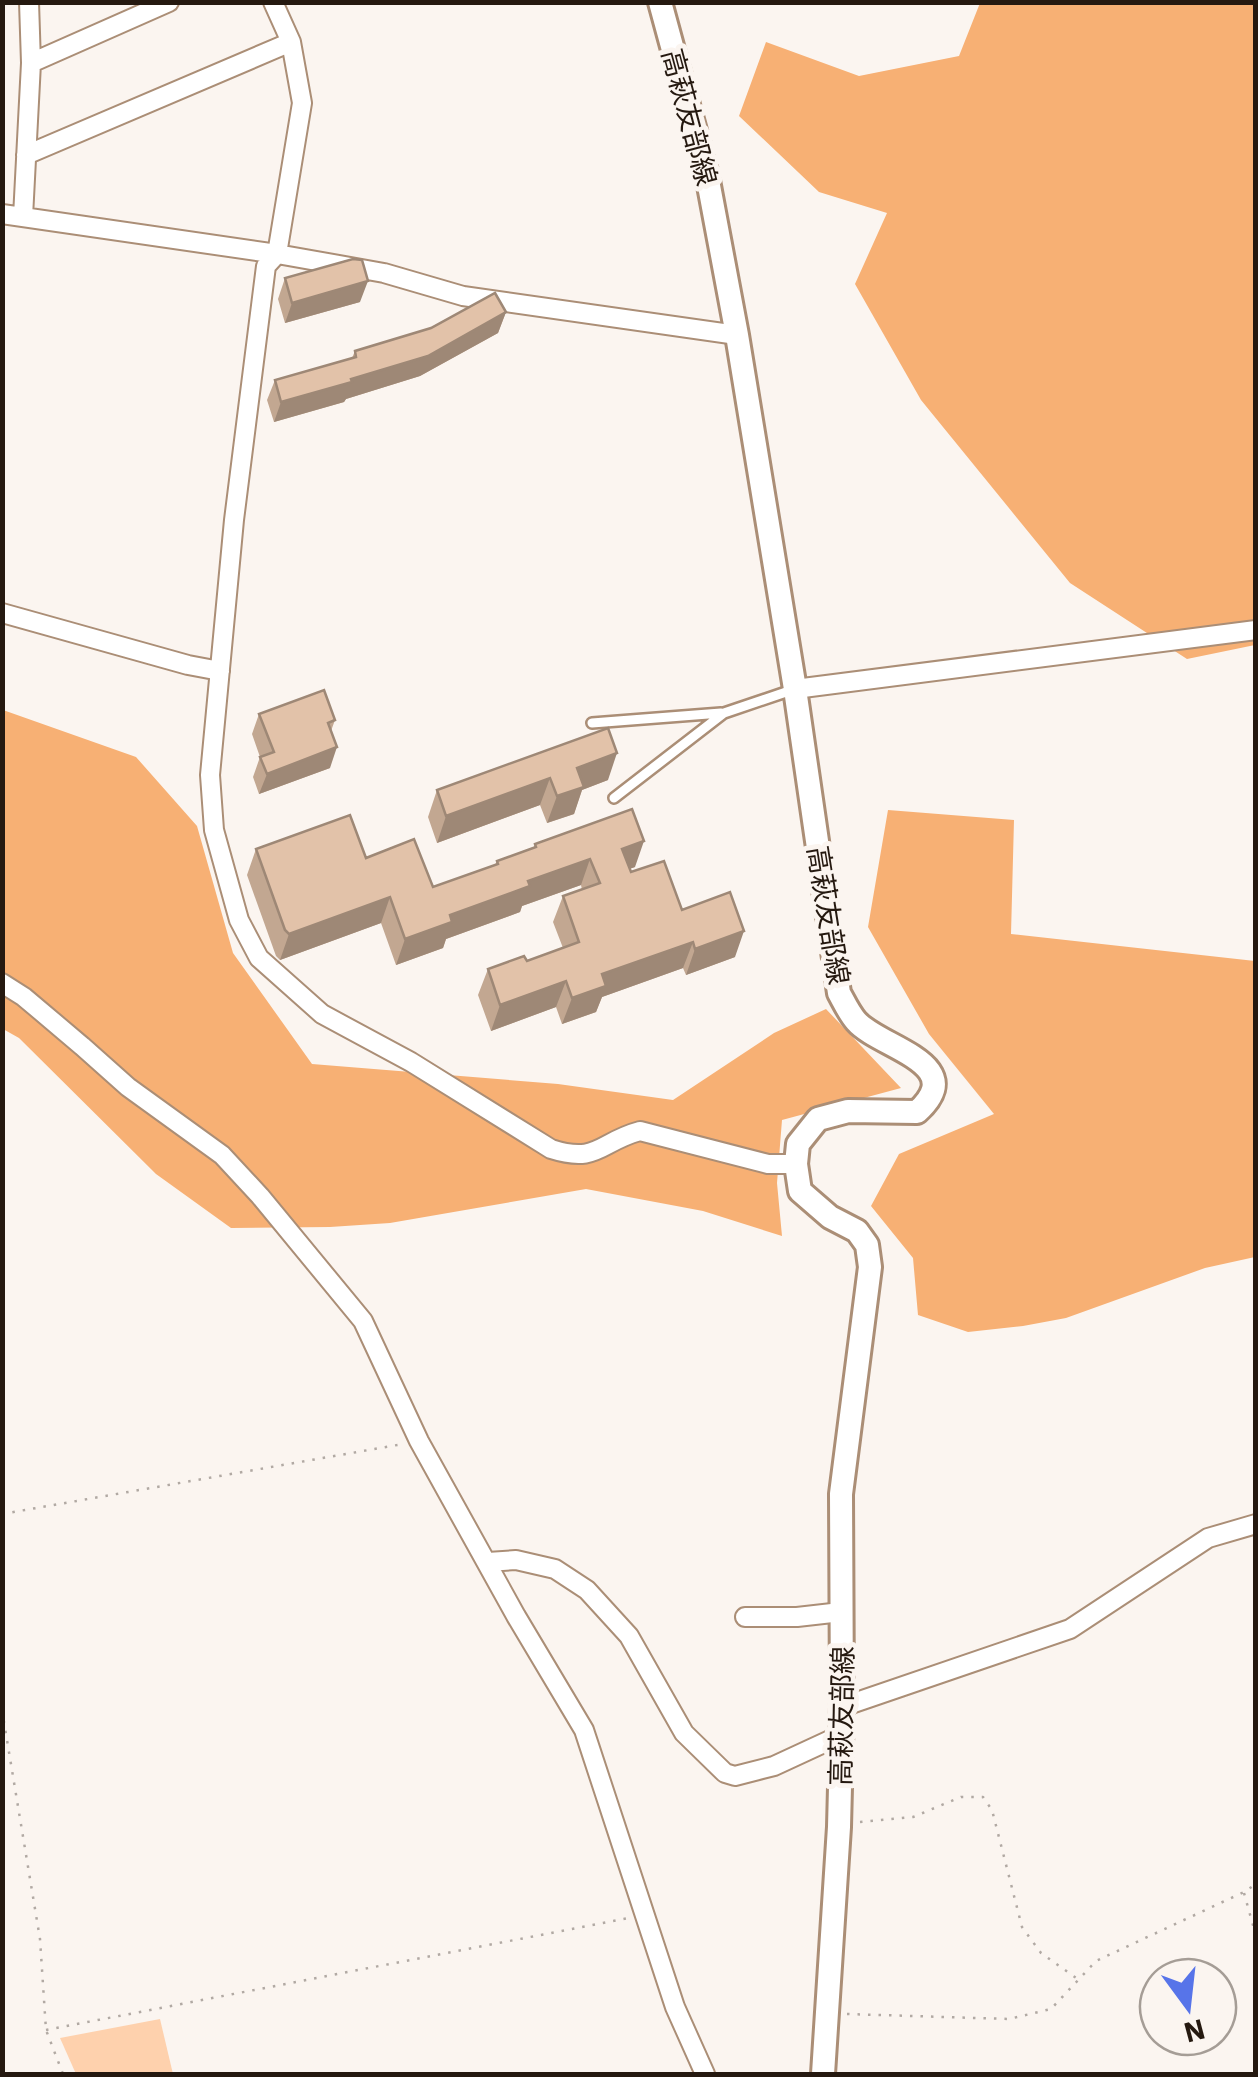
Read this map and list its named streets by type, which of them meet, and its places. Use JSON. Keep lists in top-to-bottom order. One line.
{"streets":{"main road":["高萩友部線"]},"north":"bottom"}
